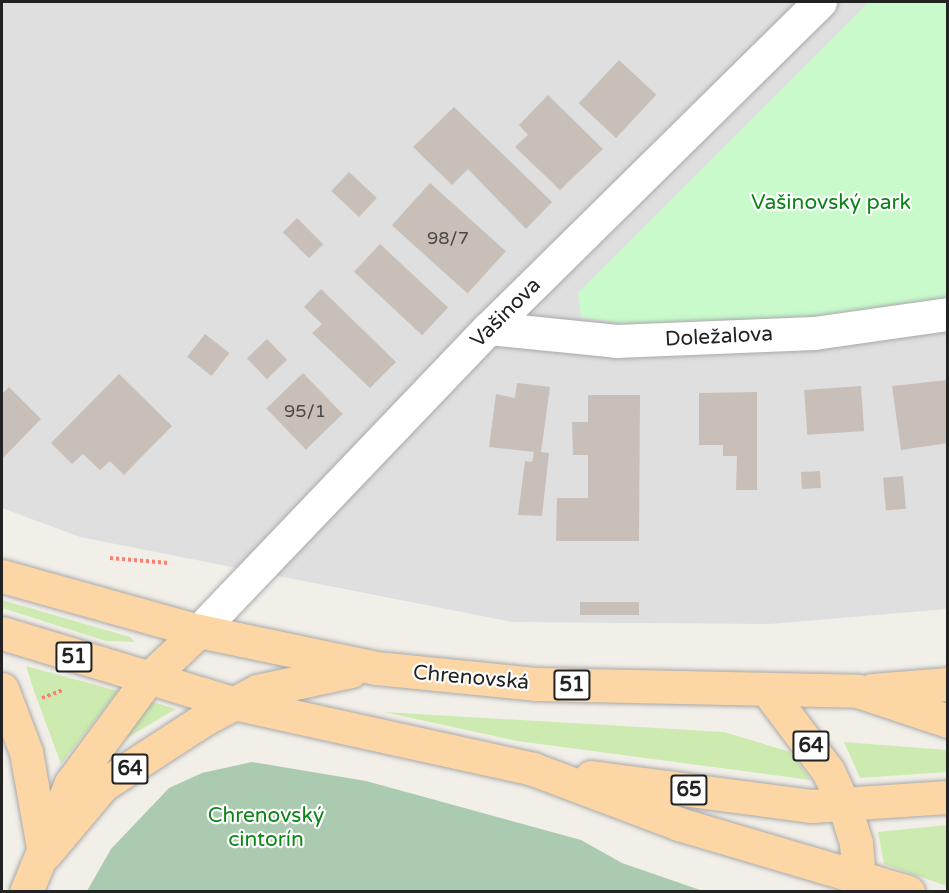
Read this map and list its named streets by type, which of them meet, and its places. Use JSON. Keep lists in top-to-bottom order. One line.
{"streets":{"main road":["51","Chrenovská","64","65"],"street":["Vašinova","Doležalova"]},"crossings":[["Vašinova","Doležalova"],["Vašinova","Chrenovská"],["Vašinova","64"],["51","64"],["51","65"],["Chrenovská","64"],["64","65"]],"parks":["Vašinovský park","Chrenovský cintorín"],"house_numbers":["98/7","95/1"]}
